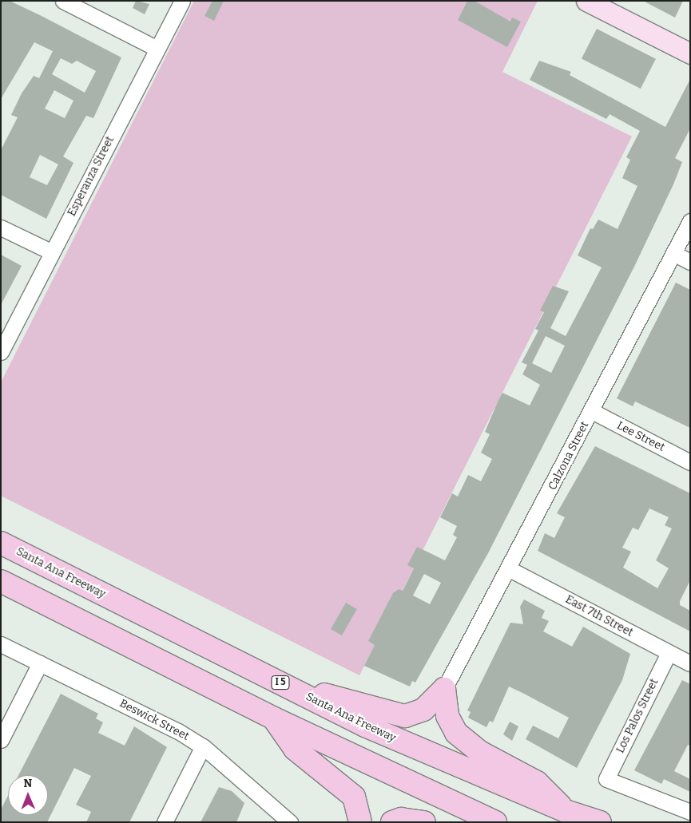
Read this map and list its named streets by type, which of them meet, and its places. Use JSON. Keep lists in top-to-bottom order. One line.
{"streets":{"highway":["Santa Ana Freeway","I 5"],"street":["Esperanza Street","Lee Street","Calzona Street","East 7th Street","Los Palos Street","Beswick Street"]},"crossings":[["Lee Street","Calzona Street"],["Calzona Street","East 7th Street"],["East 7th Street","Los Palos Street"]],"north":"top"}
